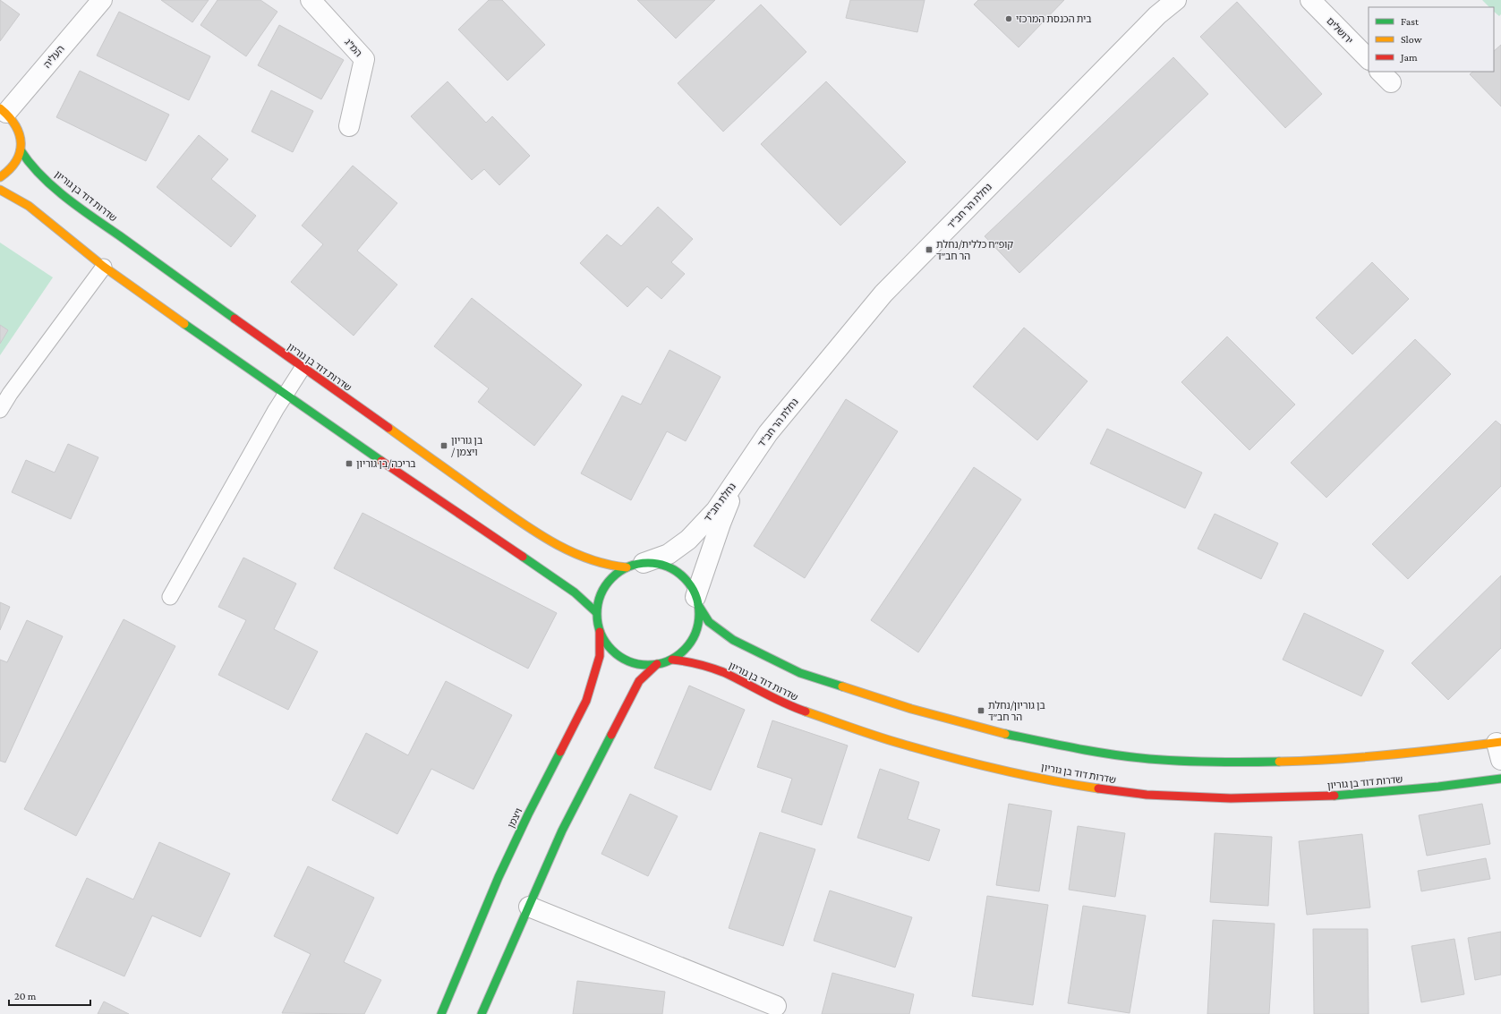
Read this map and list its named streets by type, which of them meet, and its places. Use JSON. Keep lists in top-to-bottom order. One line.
{"streets":{"street":["ירושלים","המ\"ג","העליה","שדרות דוד בן גוריון","נחלת הר חב\"ד","נחלת חב\"ד","ויצמן"]},"crossings":[["שדרות דוד בן גוריון","נחלת חב\"ד"],["שדרות דוד בן גוריון","ויצמן"],["נחלת הר חב\"ד","נחלת חב\"ד"],["נחלת חב\"ד","ויצמן"]],"places":{"other":["בית הכנסת המרכזי"],"transit":["קופ״ח כללית/נחלת הר חב״ד","בן גוריון / ויצמן","בריכה/בן גוריון","בן גוריון/נחלת הר חב״ד"]},"legend":["Fast","Slow","Jam"],"scale_bar":"20 m"}
